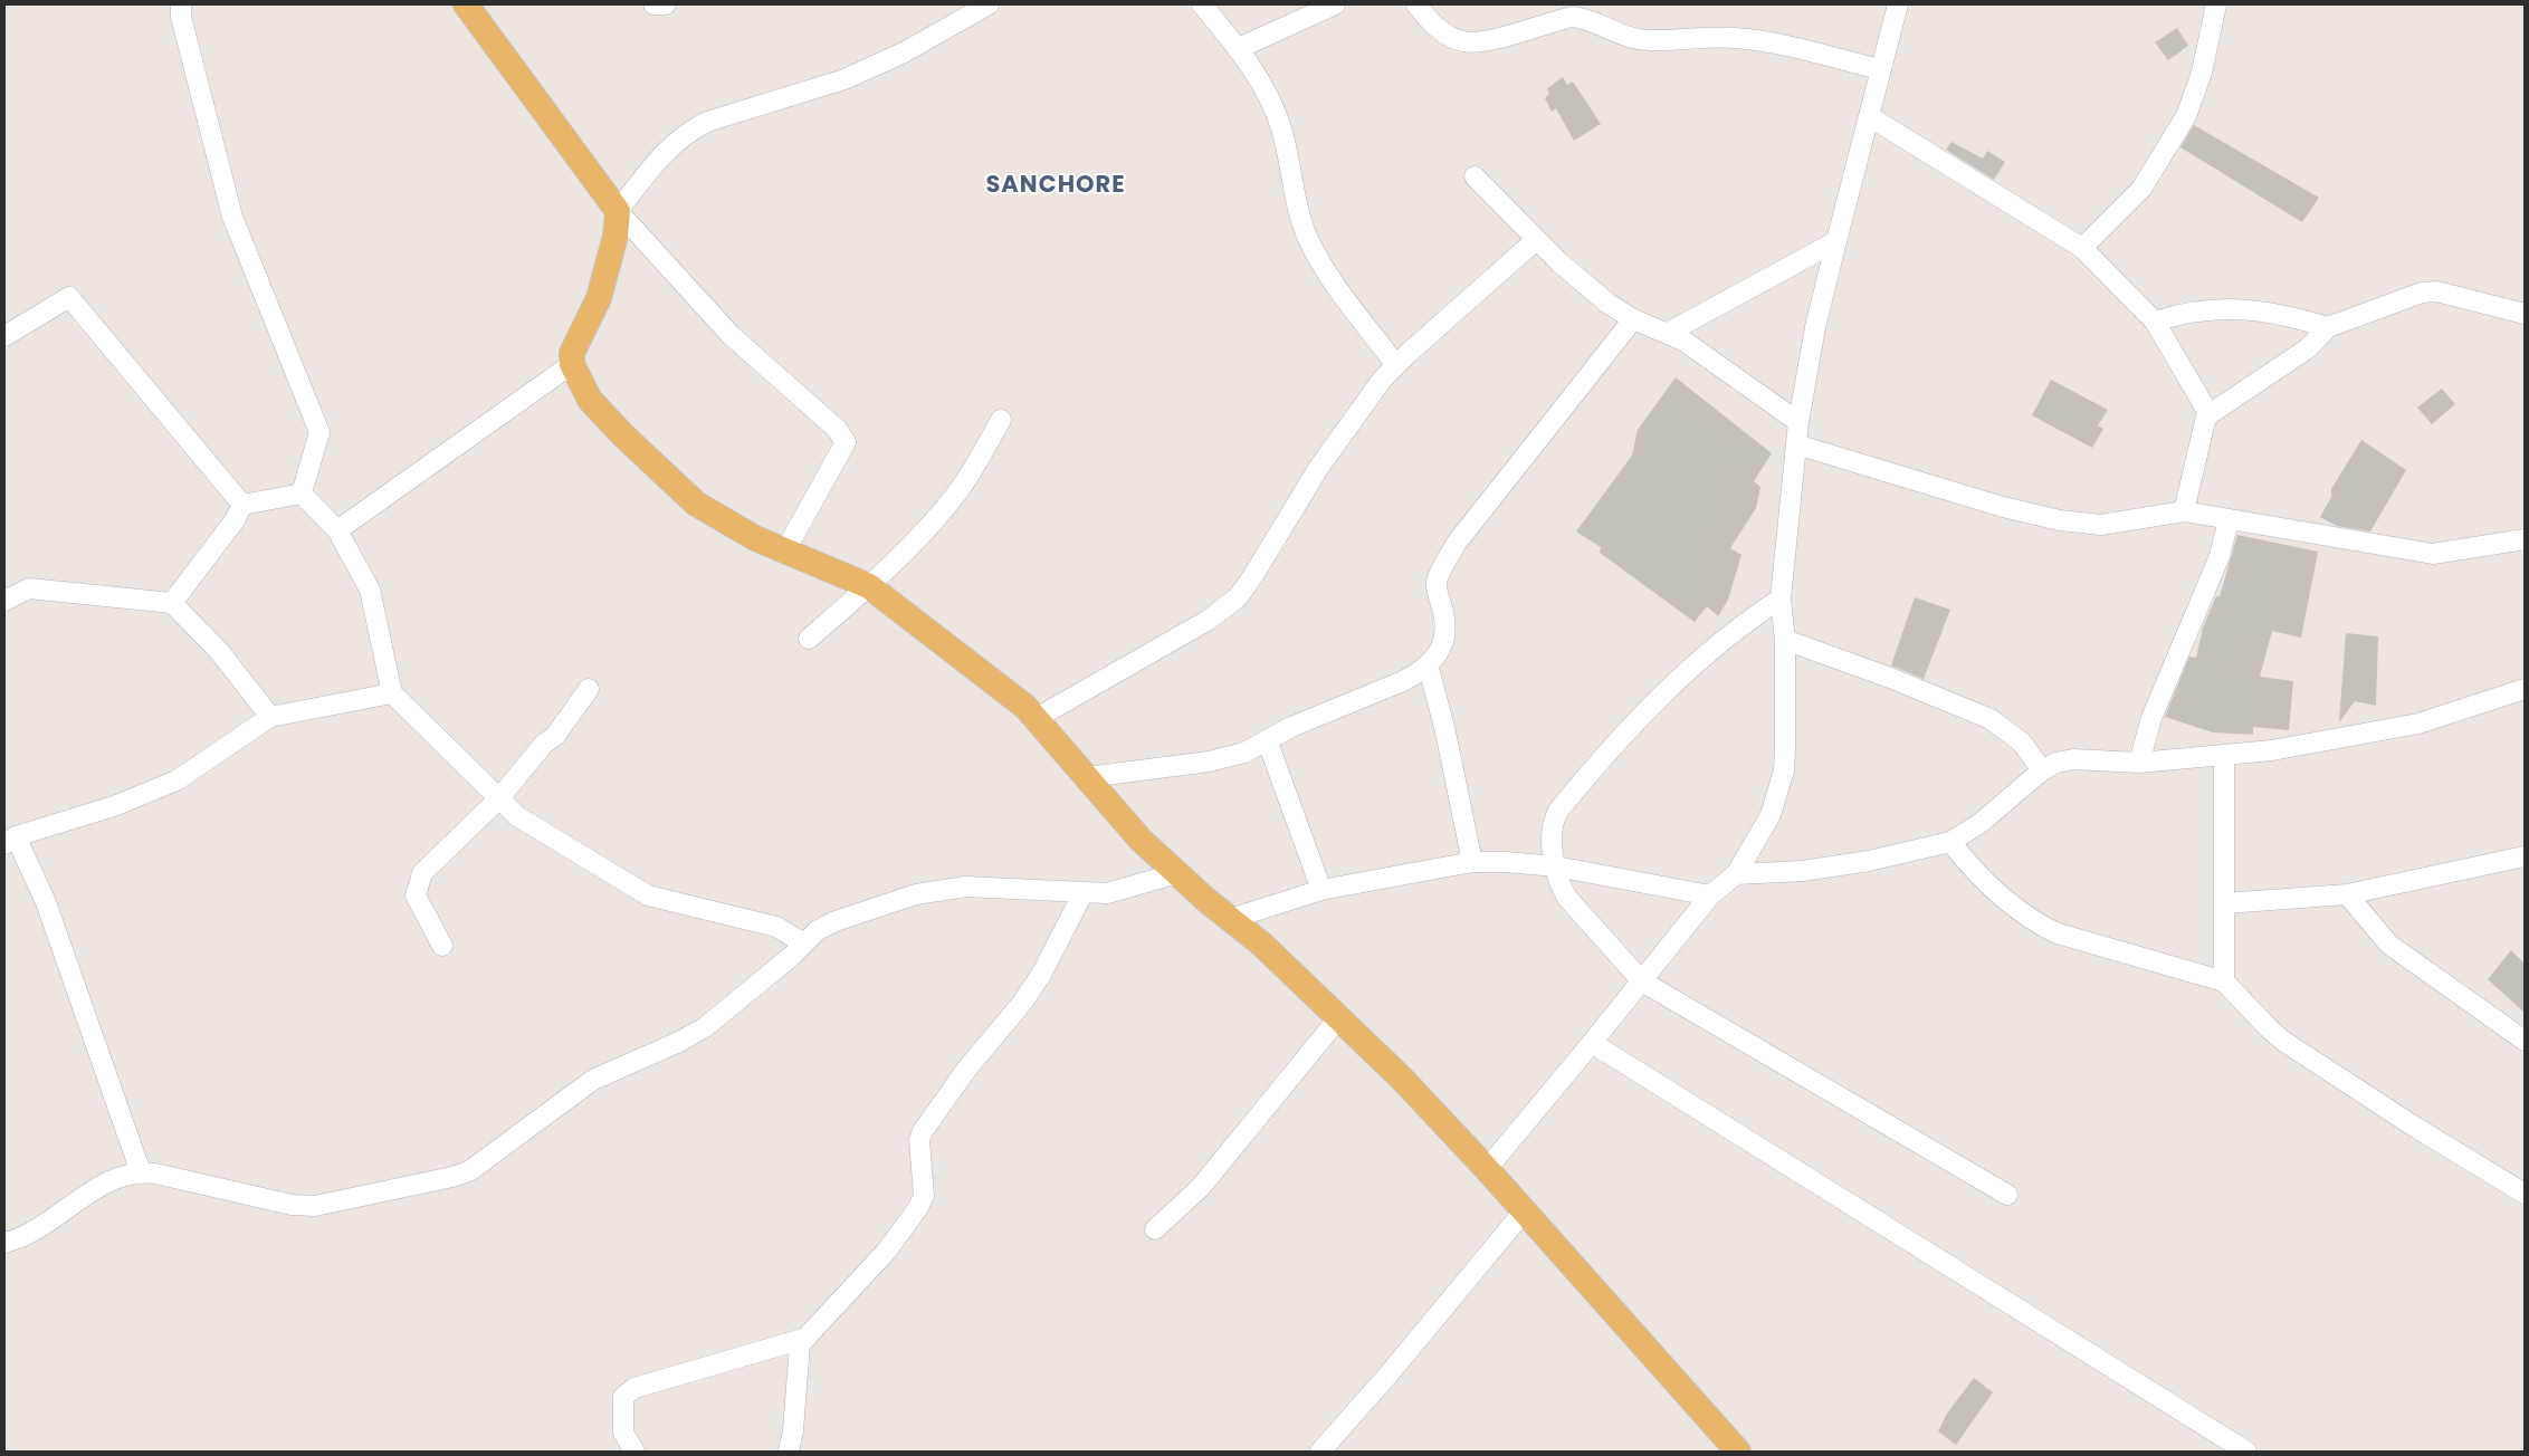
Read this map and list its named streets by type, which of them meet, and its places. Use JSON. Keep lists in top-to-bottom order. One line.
{"districts":["SANCHORE"]}
